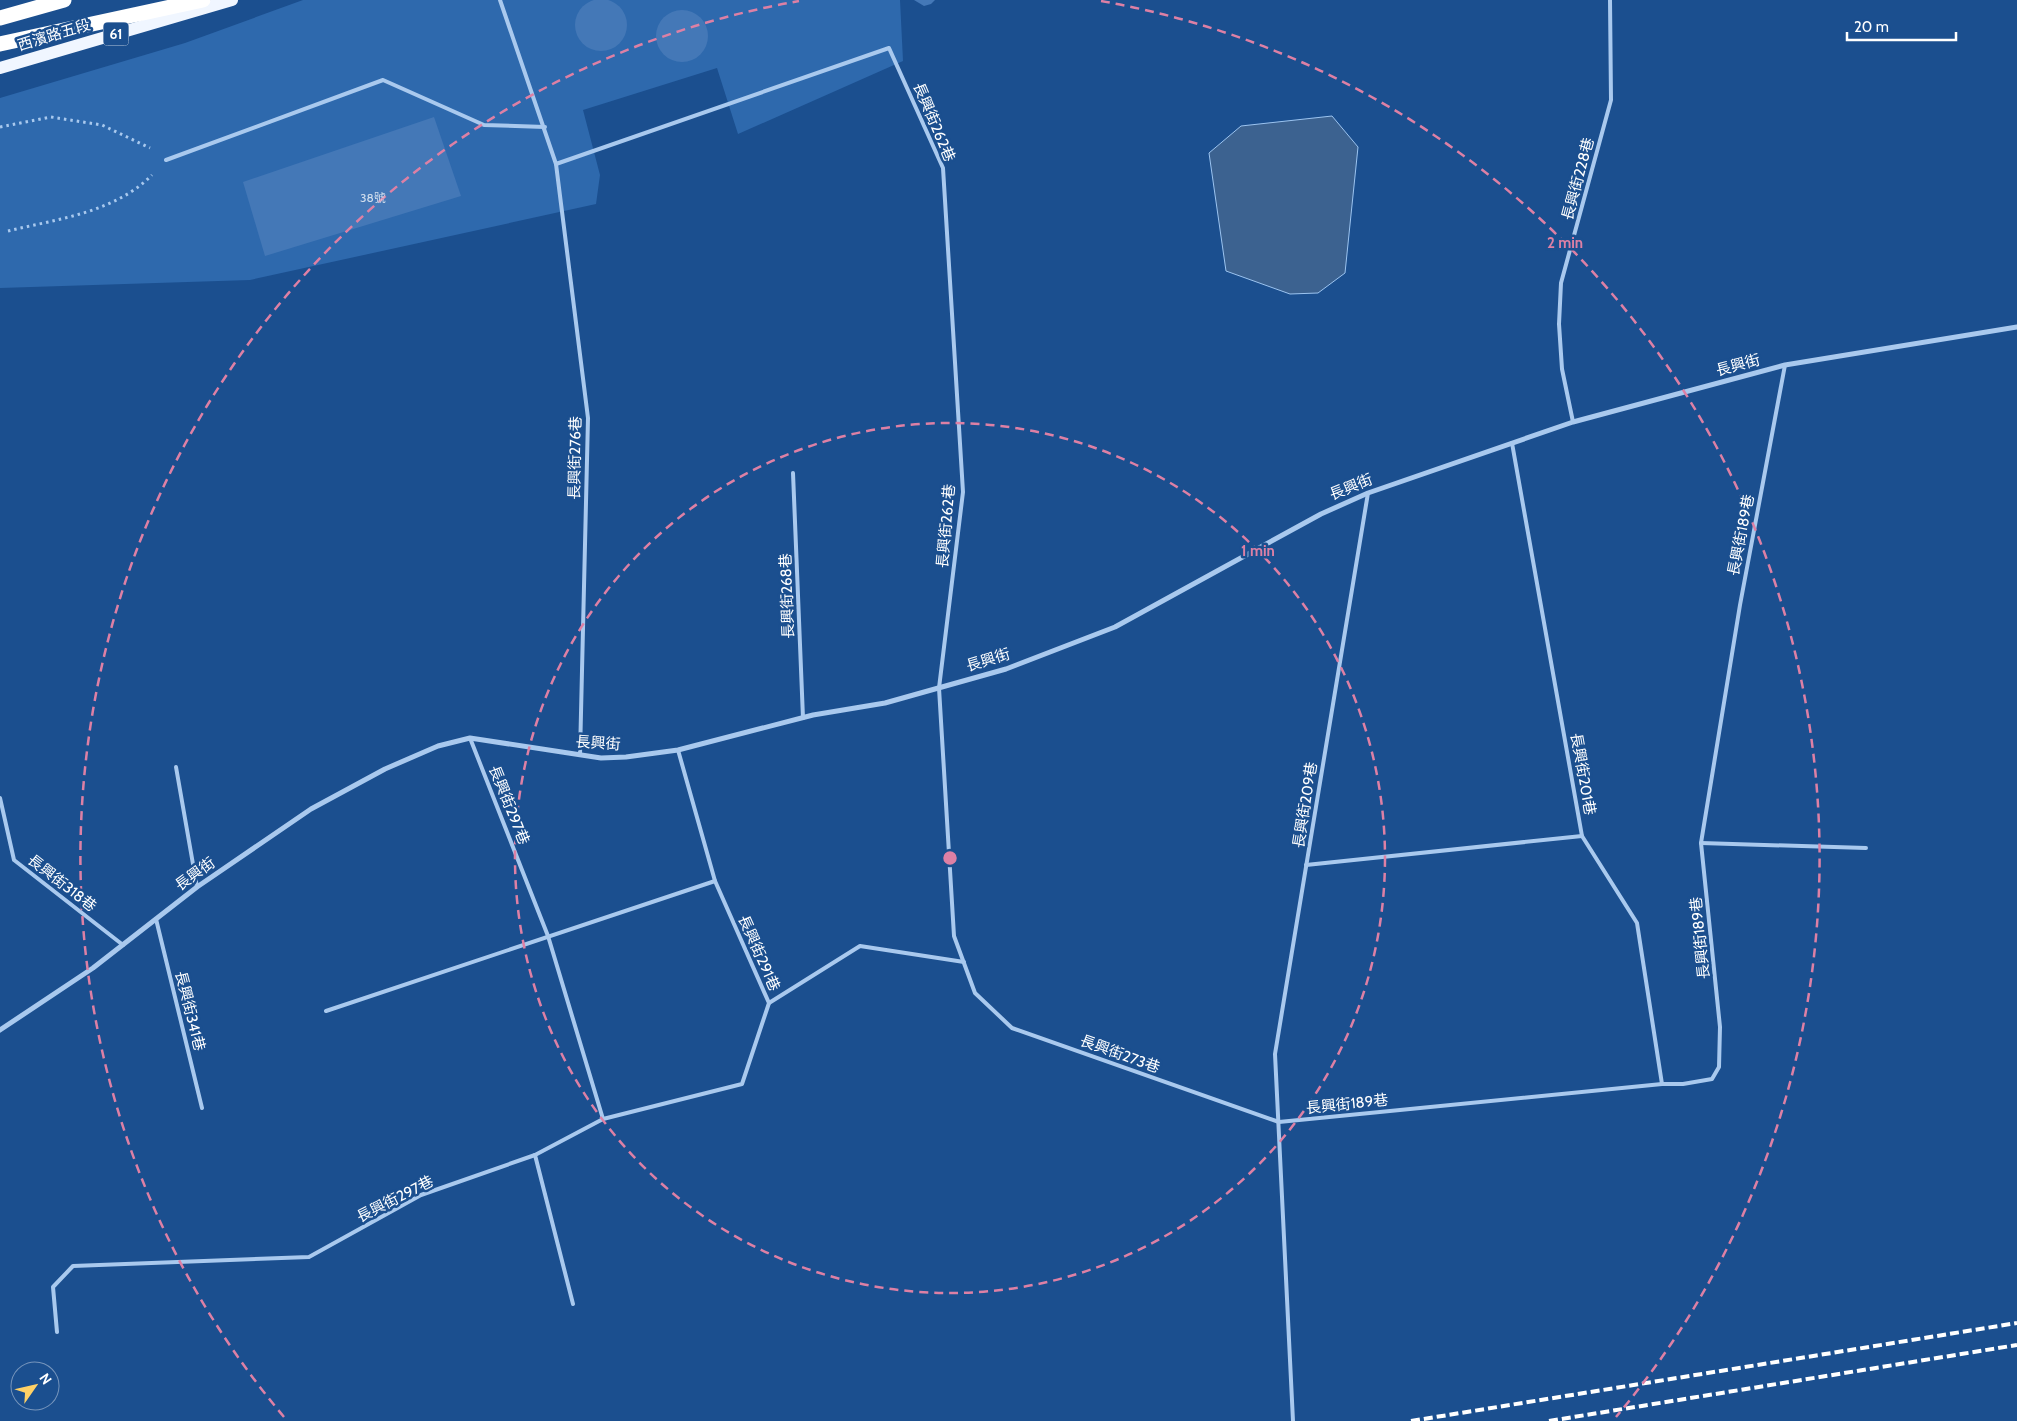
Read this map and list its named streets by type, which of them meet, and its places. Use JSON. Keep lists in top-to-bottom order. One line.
{"streets":{"main road":["61","西濱路五段"],"street":["長興街"],"lane":["長興街262巷","長興街228巷","長興街276巷","長興街189巷","長興街268巷","長興街201巷","長興街297巷","長興街209巷","長興街318巷","長興街291巷","長興街341巷","長興街273巷"]},"crossings":[["長興街262巷","長興街"],["長興街262巷","長興街276巷"],["長興街262巷","長興街273巷"],["長興街228巷","長興街"],["長興街","長興街276巷"],["長興街","長興街189巷"],["長興街","長興街268巷"],["長興街","長興街201巷"],["長興街","長興街297巷"],["長興街","長興街209巷"],["長興街","長興街318巷"],["長興街","長興街291巷"],["長興街","長興街341巷"],["長興街","長興街273巷"],["長興街189巷","長興街209巷"],["長興街189巷","長興街273巷"],["長興街201巷","長興街209巷"],["長興街297巷","長興街291巷"],["長興街209巷","長興街273巷"]],"house_numbers":["38號"],"scale_bar":"20 m","north":"top right","rings":["2 min","1 min"]}
